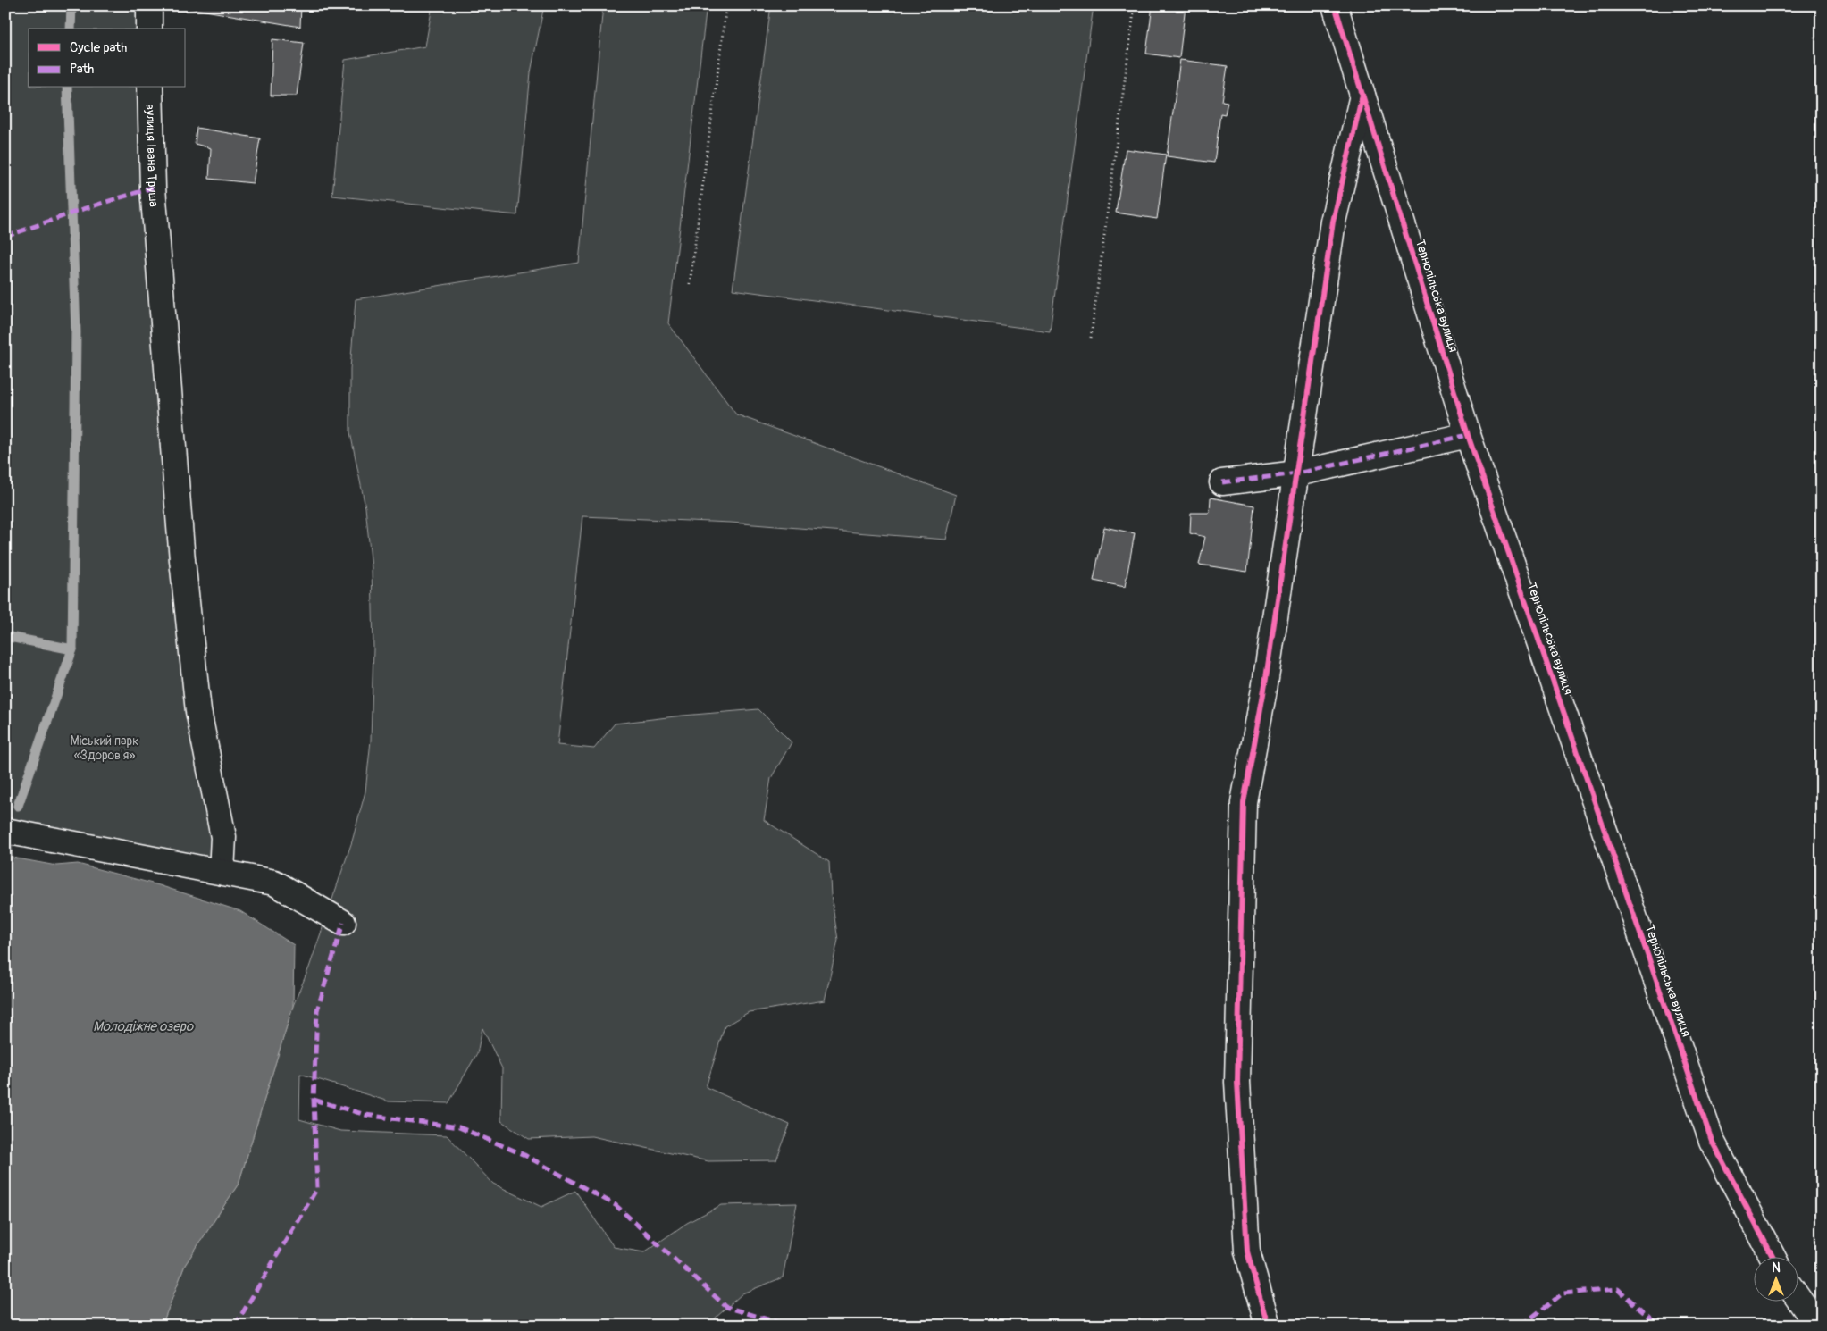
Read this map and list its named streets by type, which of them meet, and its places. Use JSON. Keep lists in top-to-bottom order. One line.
{"streets":{"street":["вулиця Івана Труша","Тернопільська вулиця"]},"water":["Молодіжне озеро"],"parks":["Міський парк «Здоров'я»"],"legend":["Cycle path","Path"],"north":"top"}
